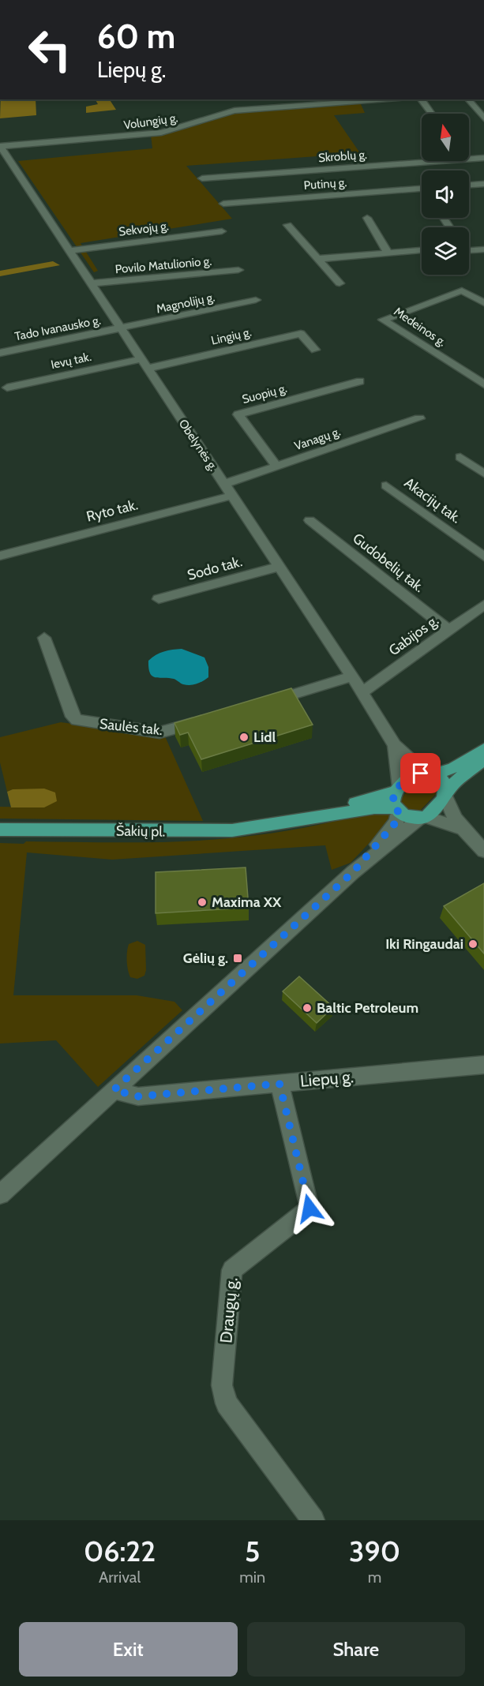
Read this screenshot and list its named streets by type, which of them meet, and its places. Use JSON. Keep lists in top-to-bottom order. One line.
{"streets":{"main road":["Šakių pl."],"street":["Volungių g.","Skroblų g.","Putinų g.","Sekvojų g.","Povilo Matulionio g.","Magnolijų g.","Medeinos g.","Tado Ivanausko g.","Lingių g.","Ievų tak.","Suopių g.","Vanagų g.","Obelynės g.","Akacijų tak.","Ryto tak.","Gudobelių tak.","Sodo tak.","Gabijos g.","Saulės tak.","Liepų g.","Draugų g."]},"crossings":[["Volungių g.","Obelynės g."],["Sekvojų g.","Obelynės g."],["Povilo Matulionio g.","Obelynės g."],["Magnolijų g.","Tado Ivanausko g."],["Magnolijų g.","Obelynės g."],["Tado Ivanausko g.","Obelynės g."],["Lingių g.","Ievų tak."],["Lingių g.","Obelynės g."],["Ievų tak.","Obelynės g."],["Suopių g.","Vanagų g."],["Vanagų g.","Obelynės g."],["Obelynės g.","Ryto tak."],["Obelynės g.","Sodo tak."],["Obelynės g.","Gabijos g."],["Obelynės g.","Šakių pl."],["Gudobelių tak.","Gabijos g."],["Liepų g.","Draugų g."]],"places":{"other":["Lidl","Maxima XX","Iki Ringaudai","Baltic Petroleum"],"transit":["Gėlių g."]},"north":"top","page":{"turn":["60 m","Liepų g."],"eta":["06:22","Arrival","5","min","390","m"],"buttons":["Exit","Share"]}}
